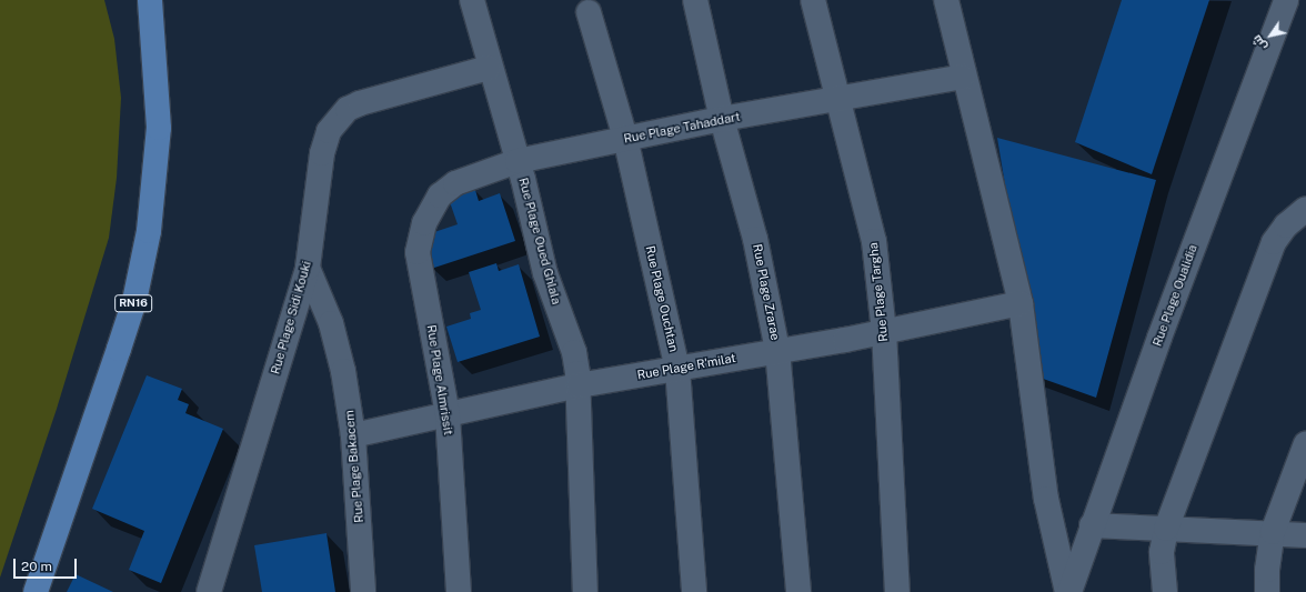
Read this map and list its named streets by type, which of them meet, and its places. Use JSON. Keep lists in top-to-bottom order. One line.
{"streets":{"main road":["RN16"],"street":["Rue Plage Tahaddart","Rue Plage Oued Ghlala","Rue Plage Zrarae","Rue Plage Targha","Rue Plage Oualidia","Rue Plage Ouchtan","Rue Plage Sidi Kouki","Rue Plage R'milat","Rue Plage Almrissit","Rue Plage Bakacem"]},"crossings":[["Rue Plage Tahaddart","Rue Plage Oued Ghlala"],["Rue Plage Tahaddart","Rue Plage Zrarae"],["Rue Plage Tahaddart","Rue Plage Targha"],["Rue Plage Tahaddart","Rue Plage Ouchtan"],["Rue Plage Tahaddart","Rue Plage Almrissit"],["Rue Plage Oued Ghlala","Rue Plage Sidi Kouki"],["Rue Plage Oued Ghlala","Rue Plage R'milat"],["Rue Plage Zrarae","Rue Plage R'milat"],["Rue Plage Targha","Rue Plage R'milat"],["Rue Plage Ouchtan","Rue Plage R'milat"],["Rue Plage Sidi Kouki","Rue Plage Bakacem"],["Rue Plage R'milat","Rue Plage Almrissit"],["Rue Plage R'milat","Rue Plage Bakacem"]],"scale_bar":"20 m","north":"bottom left"}
